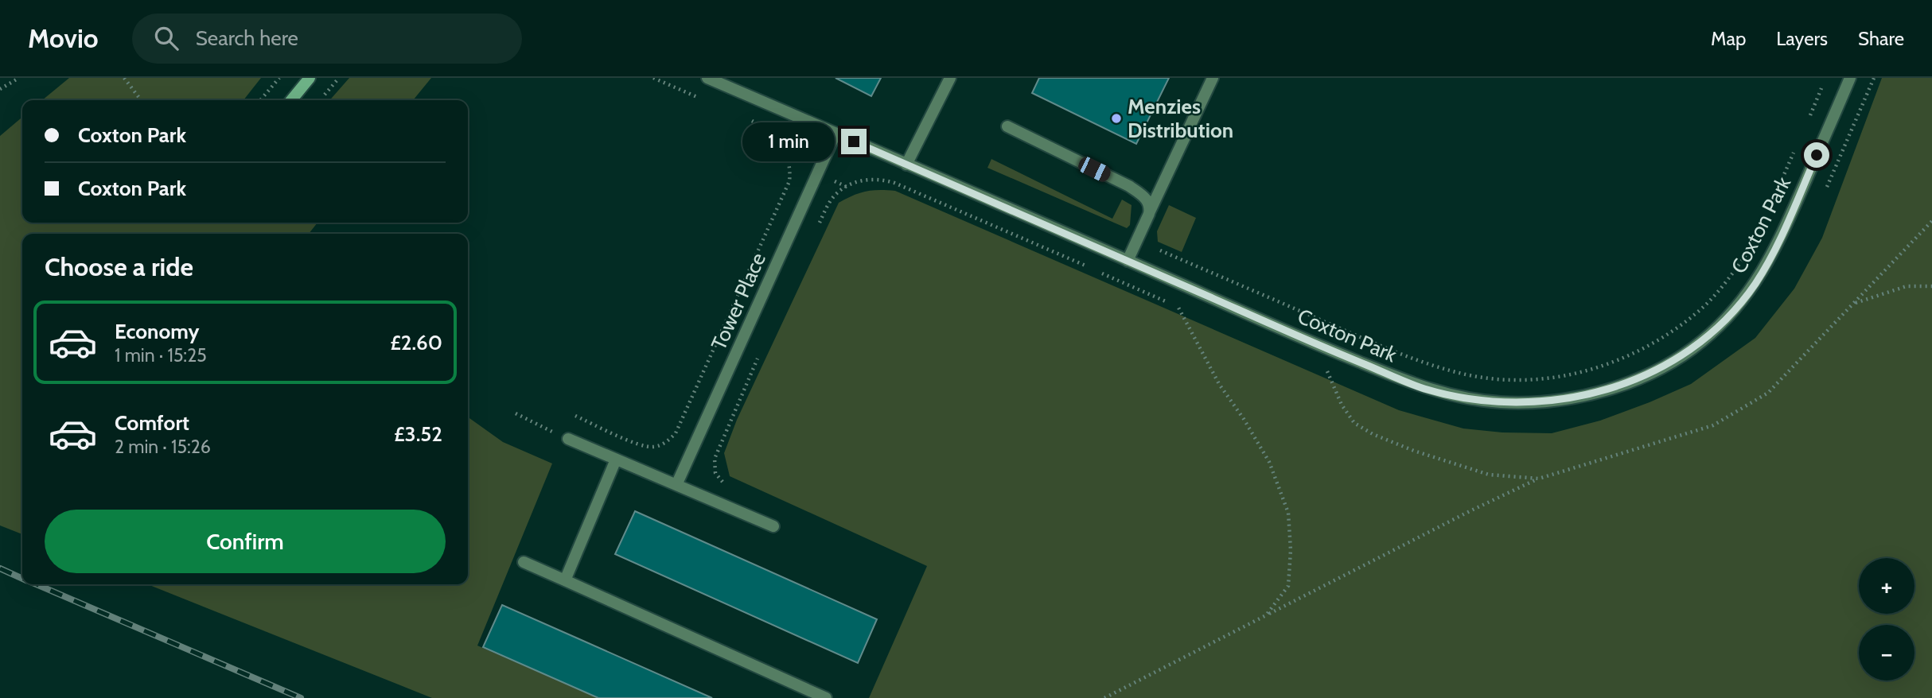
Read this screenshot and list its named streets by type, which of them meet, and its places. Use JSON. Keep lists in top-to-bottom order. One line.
{"streets":{"street":["Coxton Park","Tower Place"]},"crossings":[["Coxton Park","Tower Place"]],"places":["Menzies Distribution"],"page":{"header":"Movio","search":"Search here","nav":["Map","Layers","Share"],"banner":["Coxton Park","Coxton Park"],"bubble":"1 min","heading":"Choose a ride","list":[{"name":"Economy","note":"1 min · 15:25","value":"£2.60"},{"name":"Comfort","note":"2 min · 15:26","value":"£3.52"}],"buttons":"Confirm","map_buttons":["+","−"]}}
